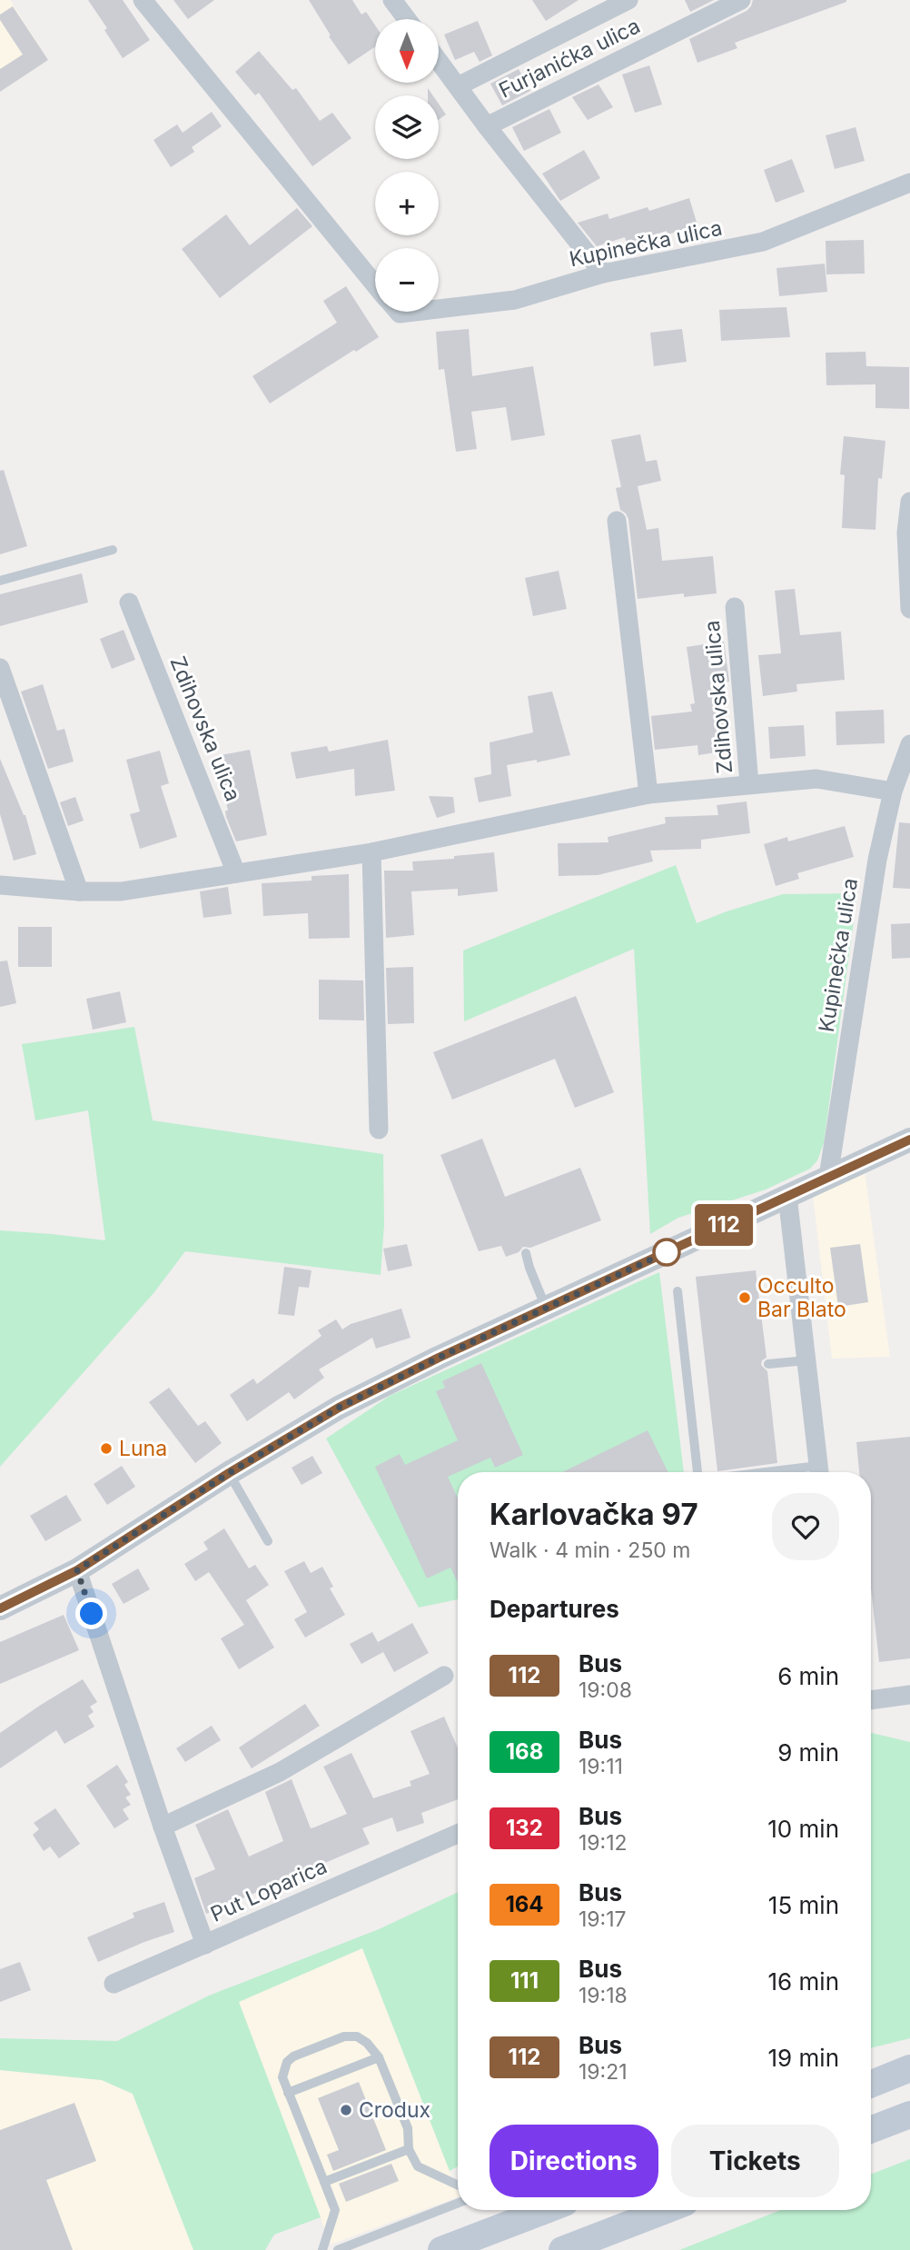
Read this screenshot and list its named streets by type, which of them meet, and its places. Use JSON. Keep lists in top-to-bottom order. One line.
{"streets":{"street":["Furjanićka ulica","Kupinečka ulica","Zdihovska ulica","Put Loparica"]},"crossings":[["Furjanićka ulica","Kupinečka ulica"],["Kupinečka ulica","Zdihovska ulica"]],"places":["Occulto Bar Blato","Luna","Crodux"],"lines":["bus line 112"],"north":"bottom","page":{"on_map":"112","map_buttons":["+","−"],"heading":[["Karlovačka 97","Walk · 4 min · 250 m"],"Departures"],"list":[{"mark":"112","name":"Bus","note":"19:08","value":"6 min"},{"mark":"168","name":"Bus","note":"19:11","value":"9 min"},{"mark":"132","name":"Bus","note":"19:12","value":"10 min"},{"mark":"164","name":"Bus","note":"19:17","value":"15 min"},{"mark":"111","name":"Bus","note":"19:18","value":"16 min"},{"mark":"112","name":"Bus","note":"19:21","value":"19 min"}],"buttons":["Directions","Tickets"]}}
